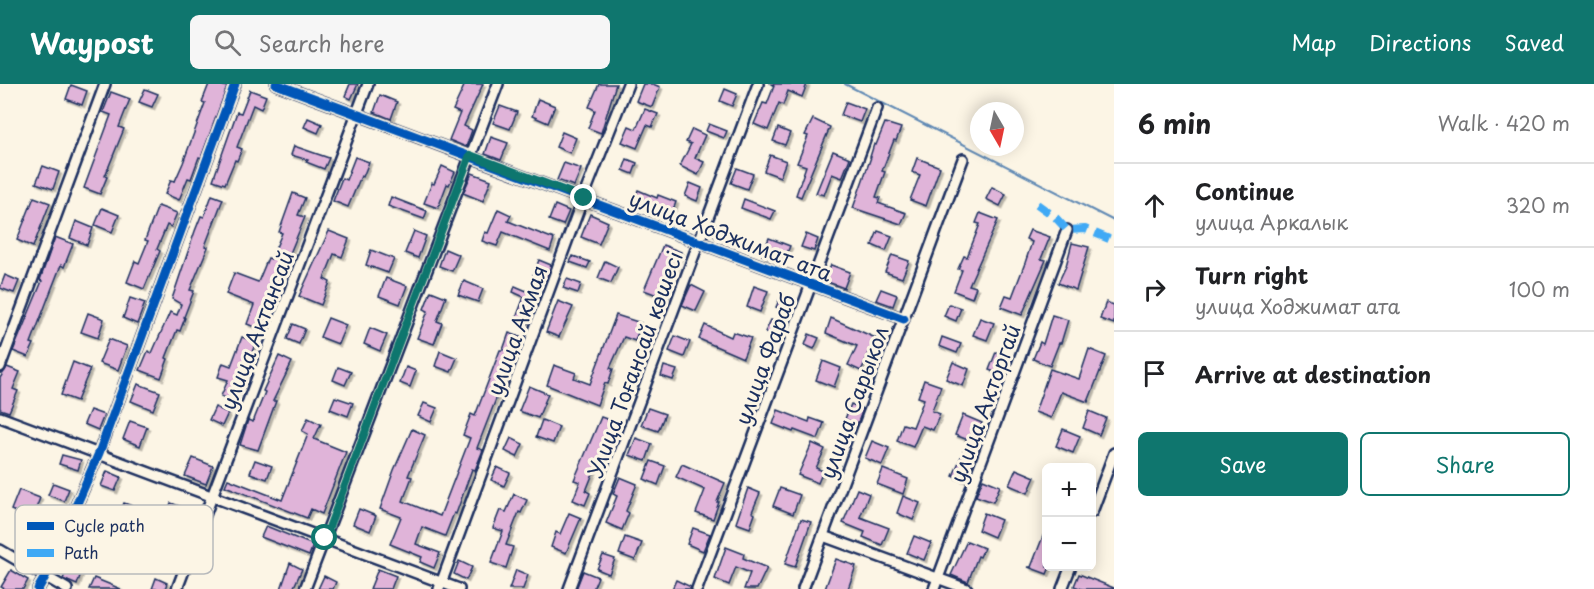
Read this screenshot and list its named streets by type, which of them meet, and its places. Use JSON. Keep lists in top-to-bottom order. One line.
{"streets":{"street":["улица Ходжимат ата","улица Актансай","улица Акмая","улица Фараб","Улица Тоғансай көшесі","улица Сарыкол","улица Акторгай"]},"crossings":[["улица Ходжимат ата","улица Актансай"],["улица Ходжимат ата","улица Акмая"],["улица Ходжимат ата","улица Фараб"],["улица Ходжимат ата","Улица Тоғансай көшесі"],["улица Ходжимат ата","улица Сарыкол"]],"legend":["Cycle path","Path"],"north":"bottom","page":{"header":"Waypost","search":"Search here","nav":["Map","Directions","Saved"],"heading":["6 min","Walk · 420 m"],"list":[["Continue","улица Аркалык","320 m"],["Turn right","улица Ходжимат ата","100 m"],"Arrive at destination"],"buttons":["Save","Share"],"map_buttons":["+","−"]}}
